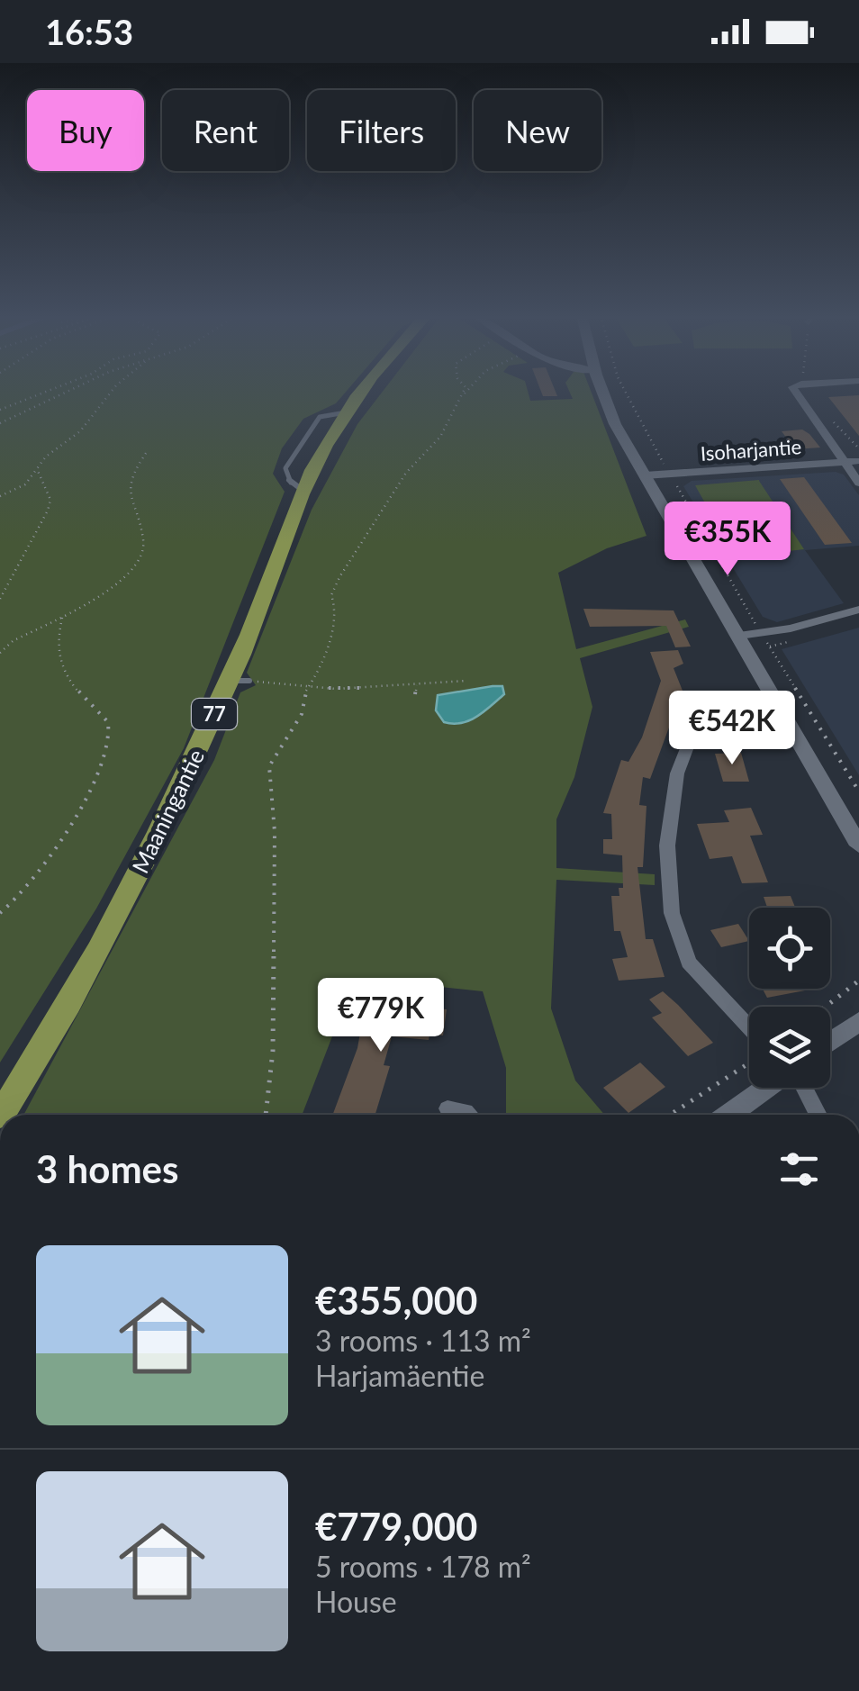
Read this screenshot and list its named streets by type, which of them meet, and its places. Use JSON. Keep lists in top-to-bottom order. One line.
{"streets":{"main road":["77","Maaningantie"],"street":["Isoharjantie"]},"page":{"status":"16:53","chip":["Buy","Rent","Filters","New"],"price":["€355K","€542K","€779K"],"heading":"3 homes","list":[{"name":"€355,000","note":"3 rooms · 113 m² · Harjamäentie"},{"name":"€779,000","note":"5 rooms · 178 m² · House"}]}}
